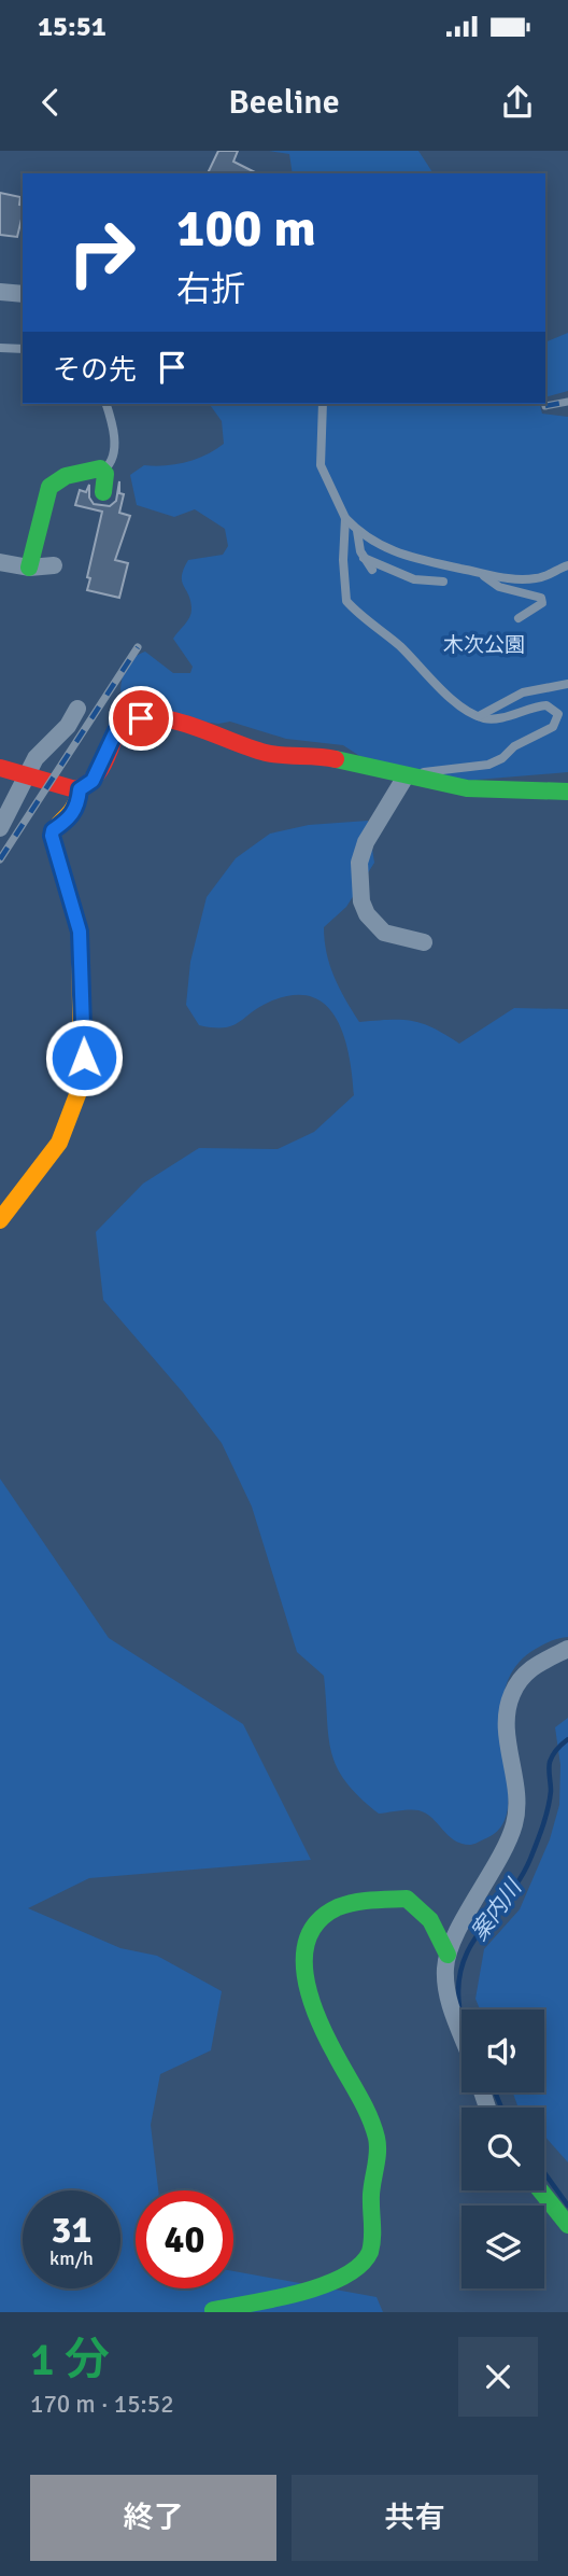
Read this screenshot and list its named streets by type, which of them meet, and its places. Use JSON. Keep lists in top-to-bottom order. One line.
{"water":["案内川"],"parks":["木次公園"],"page":{"status":"15:51","header":"Beeline","turn":["100 m","右折"],"then":"その先","speed":"31 km/h","limit":"40","heading":["1 分","170 m · 15:52"],"buttons":["終了","共有"]}}
